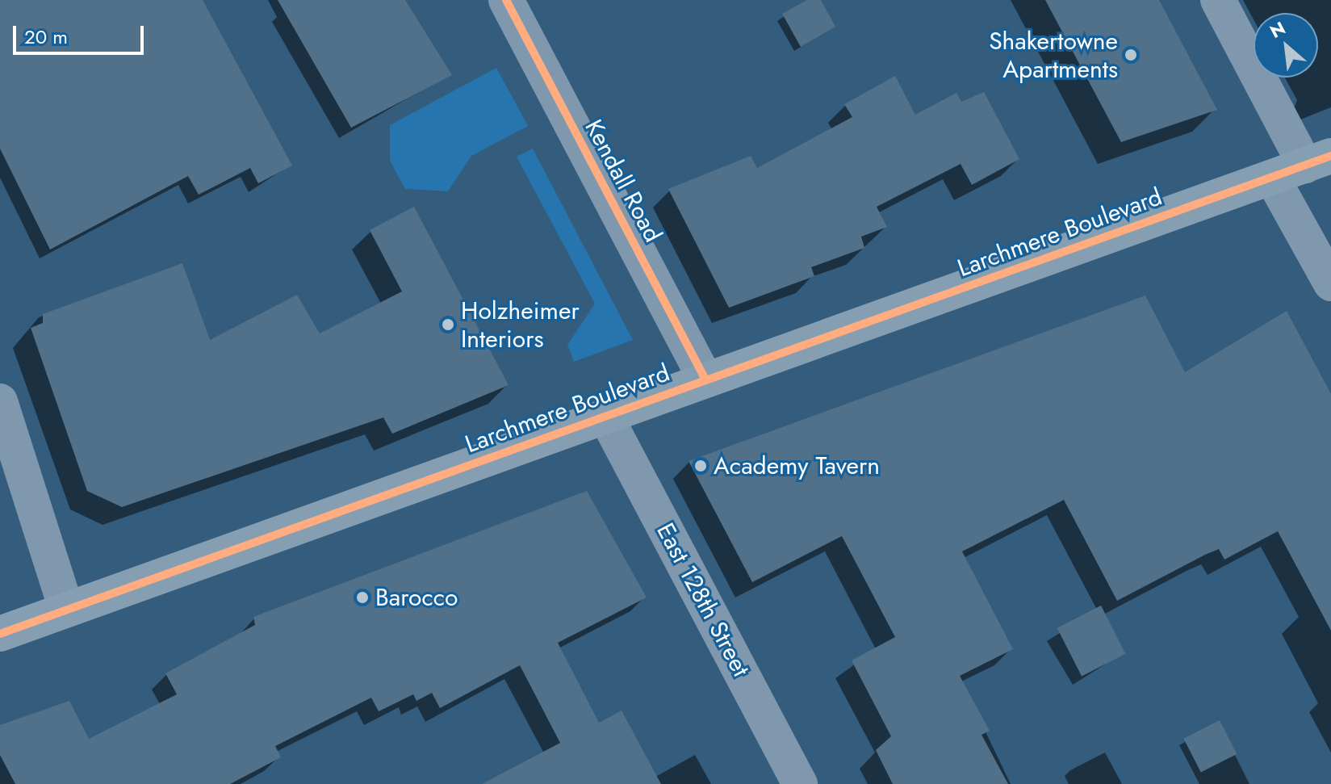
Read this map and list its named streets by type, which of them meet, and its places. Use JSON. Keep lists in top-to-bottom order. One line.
{"streets":{"main road":["Larchmere Boulevard"],"street":["Kendall Road","East 128th Street"]},"crossings":[["Kendall Road","Larchmere Boulevard"],["Larchmere Boulevard","East 128th Street"]],"places":["Shakertowne Apartments","Holzheimer Interiors","Academy Tavern","Barocco"],"scale_bar":"20 m","north":"top left"}
